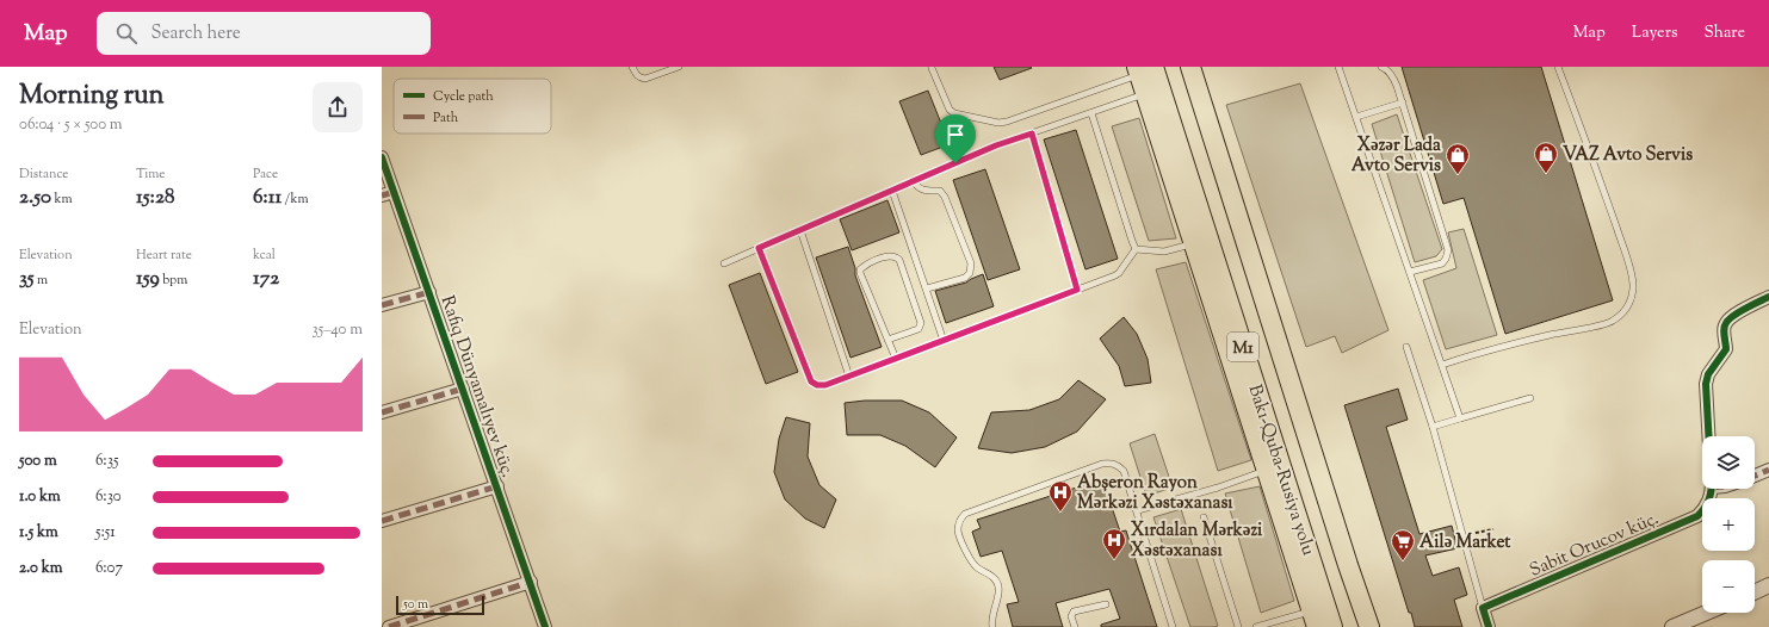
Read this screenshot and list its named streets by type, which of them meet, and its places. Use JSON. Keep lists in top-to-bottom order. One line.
{"streets":{"highway":["M1","Bakı-Quba-Rusiya yolu"],"street":["Rafiq Dünyamalıyev küç.","Sabit Orucov küç."]},"places":{"shop":["VAZ Avto Servis","Xəzər Lada Avto Servis"],"hospital":["Abşeron Rayon Mərkəzi Xəstəxanası","Xırdalan Mərkəzi Xəstəxanası"],"supermarket":["Ailə Market"]},"legend":["Cycle path","Path"],"scale_bar":"50 m","page":{"header":"Map","search":"Search here","nav":["Map","Layers","Share"],"heading":["Morning run","06:04 · 5 × 500 m"],"stats":[["Distance","2.50 km"],["Time","15:28"],["Pace","6:11 /km"],["Elevation","35 m"],["Heart rate","159 bpm"],["kcal","172"]],"chart":["Elevation","35–40 m"],"map_buttons":["+","−"],"list":[{"name":"500 m","note":"6:35"},{"name":"1.0 km","note":"6:30"},{"name":"1.5 km","note":"5:51"},{"name":"2.0 km","note":"6:07"}],"scale":"50 m"}}
